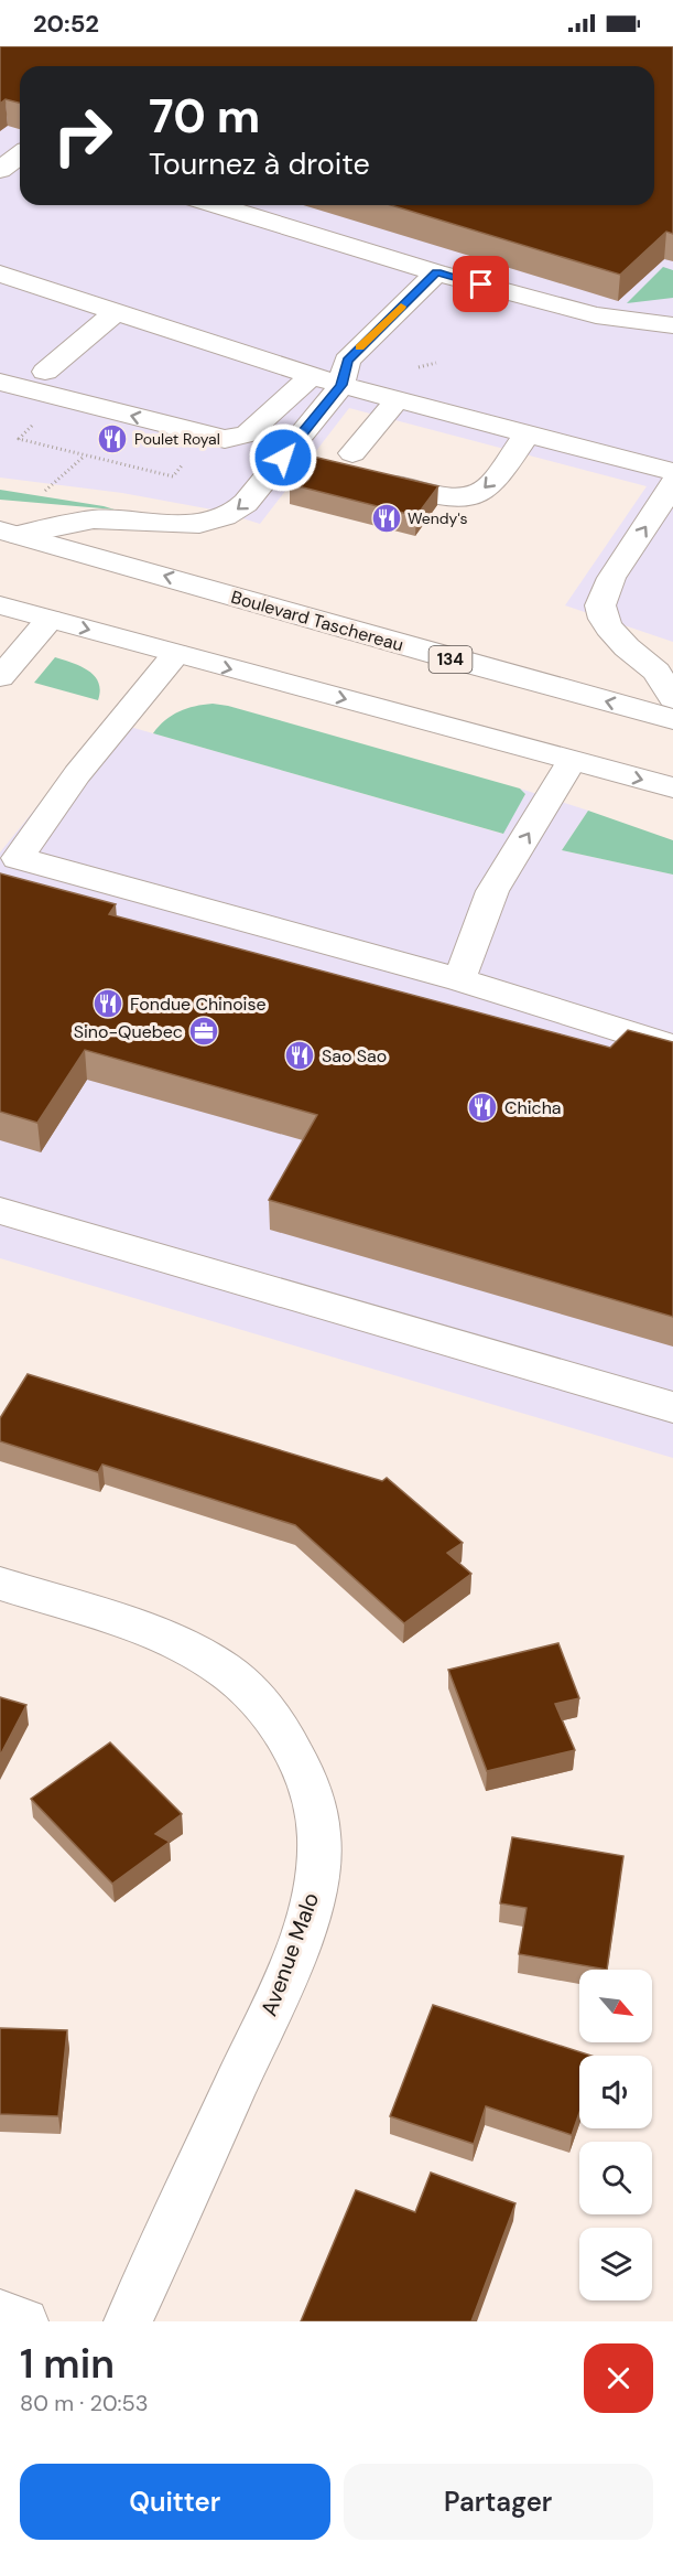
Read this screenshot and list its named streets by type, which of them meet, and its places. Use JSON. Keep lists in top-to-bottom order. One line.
{"streets":{"main road":["Boulevard Taschereau","134","Avenue Malo"]},"places":{"restaurant":["Poulet Royal","Wendy's","Fondue Chinoise","Sao Sao","Chicha"],"office":["Sino-Quebec"]},"north":"bottom right","page":{"status":"20:52","turn":["70 m","Tournez à droite"],"heading":["1 min","80 m · 20:53"],"buttons":["Quitter","Partager"]}}
